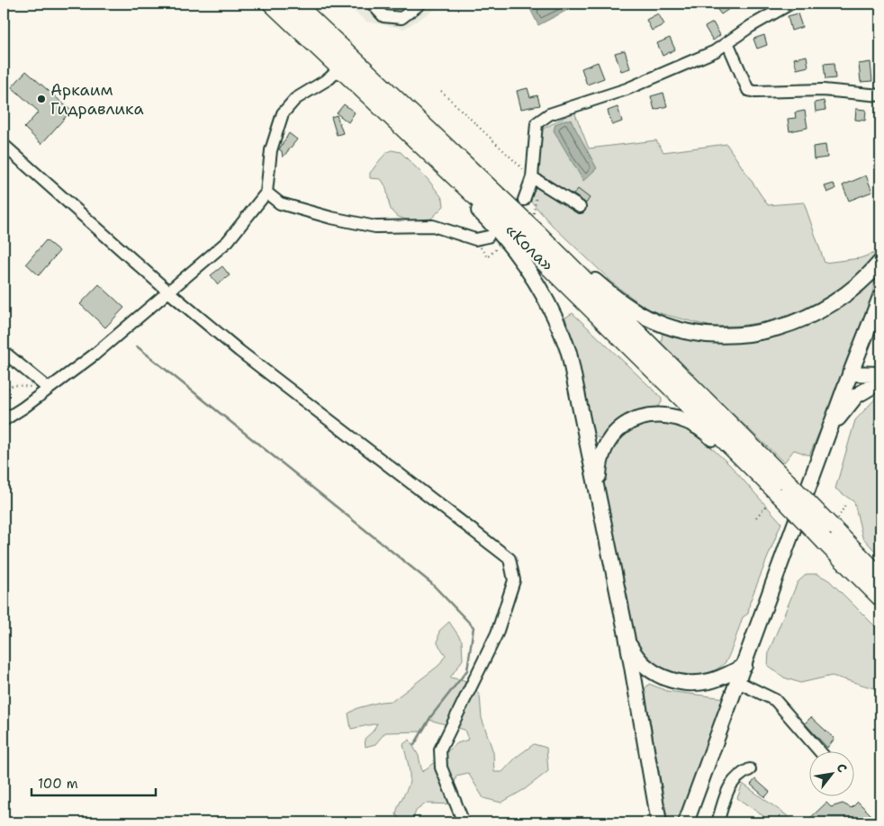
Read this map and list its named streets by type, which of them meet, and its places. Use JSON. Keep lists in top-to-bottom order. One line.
{"streets":{"highway":["«Кола»"]},"places":["Аркаим Гидравлика"],"scale_bar":"100 m","north":"top right"}
